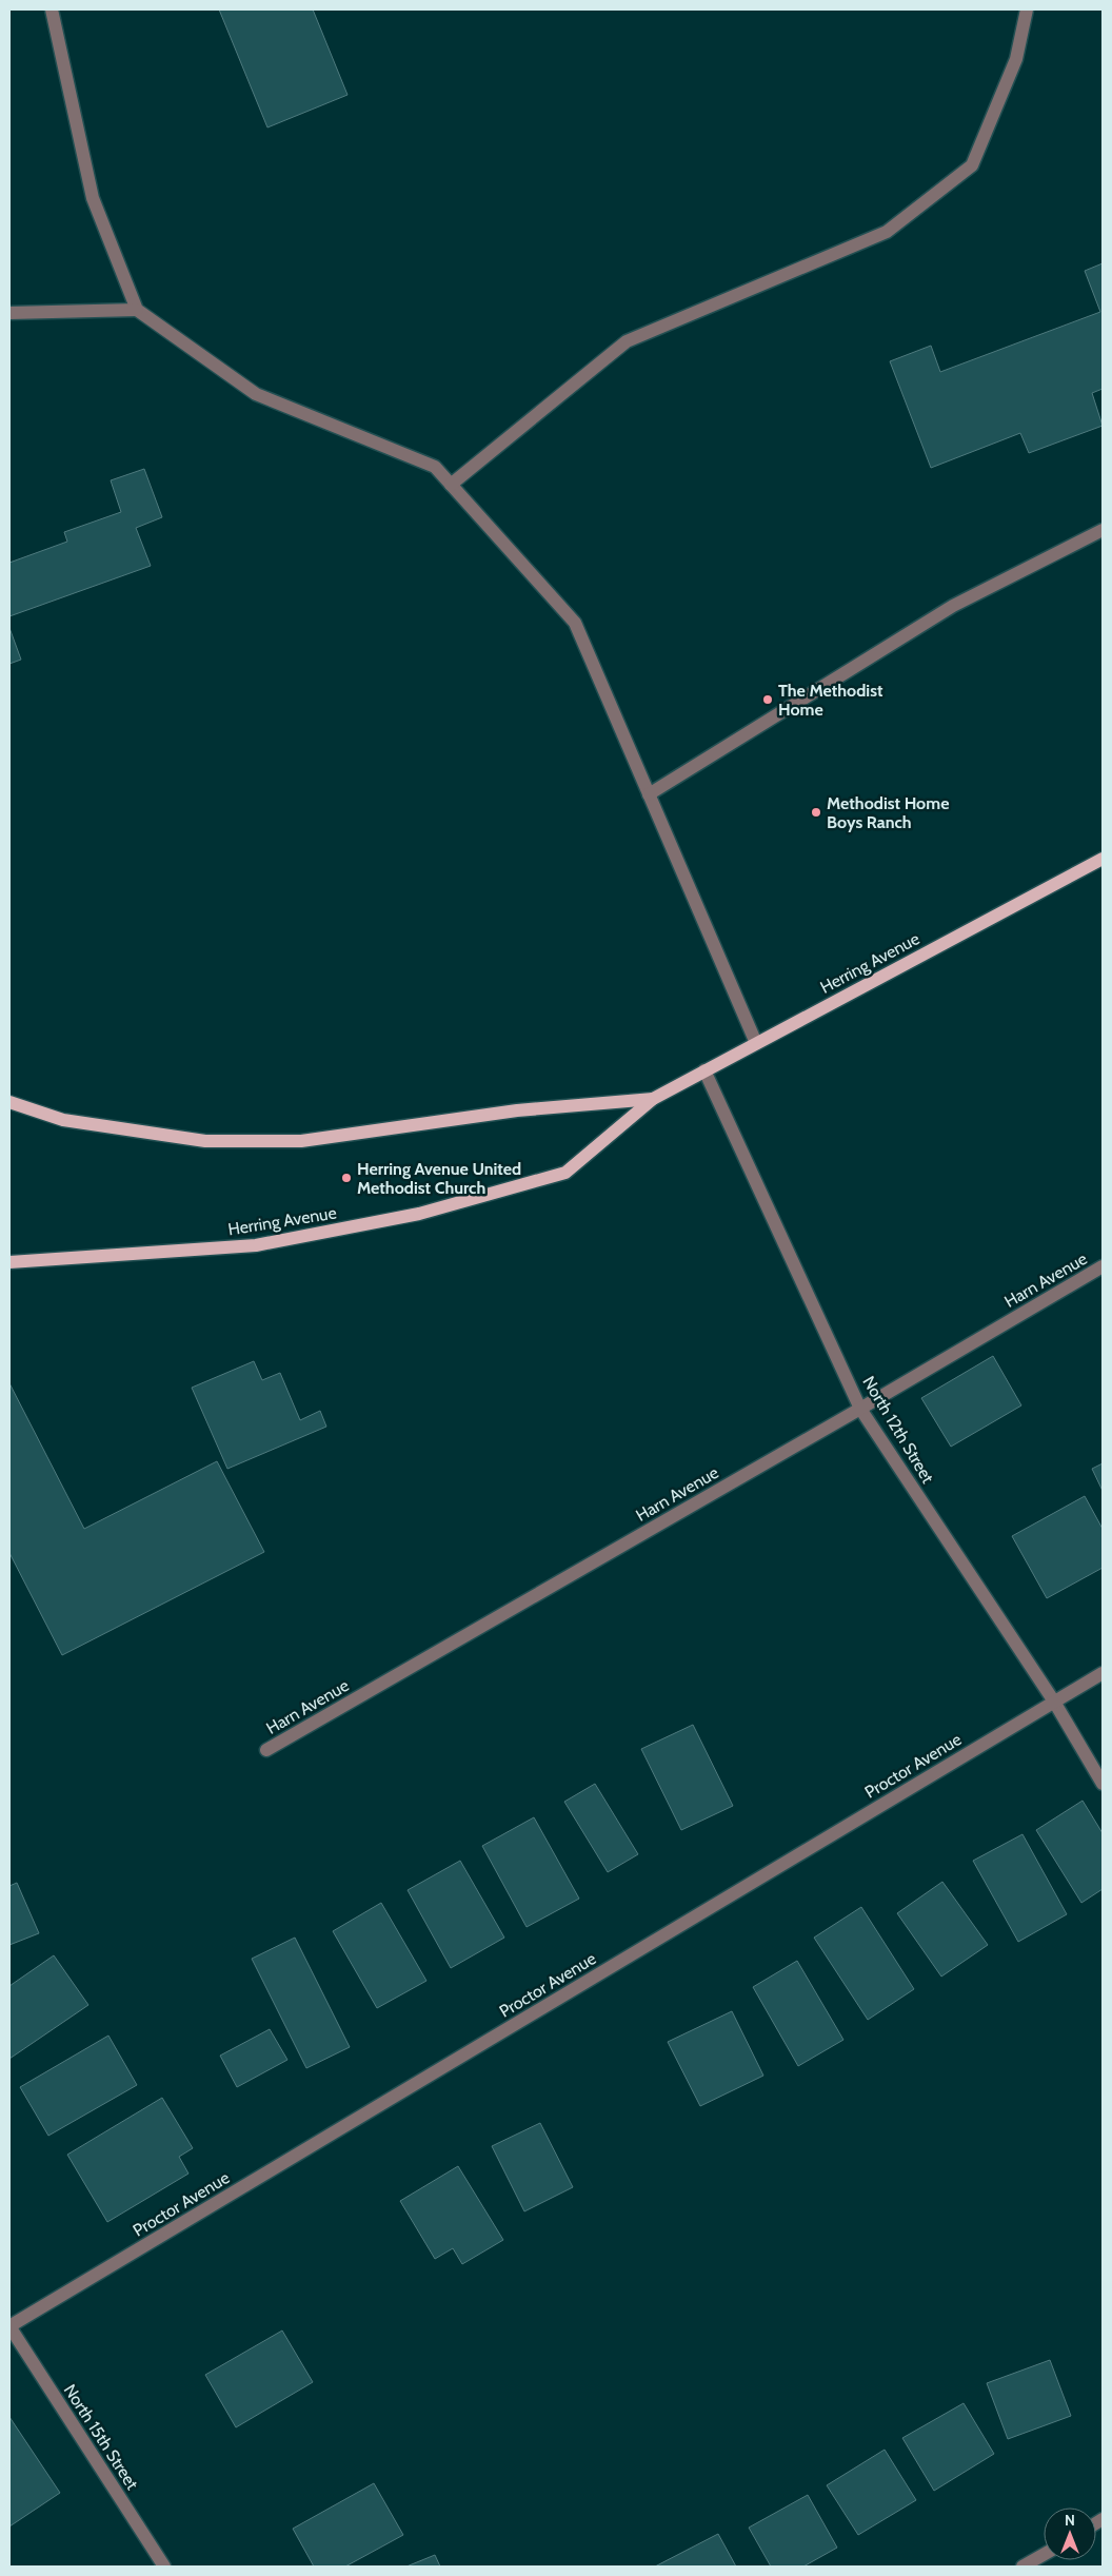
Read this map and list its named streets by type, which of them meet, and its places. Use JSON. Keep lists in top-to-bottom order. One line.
{"streets":{"main road":["Herring Avenue"],"street":["Harn Avenue","North 12th Street","Proctor Avenue","North 15th Street"]},"crossings":[["Herring Avenue","North 12th Street"],["Harn Avenue","North 12th Street"],["North 12th Street","Proctor Avenue"],["Proctor Avenue","North 15th Street"]],"places":["The Methodist Home","Methodist Home Boys Ranch","Herring Avenue United Methodist Church"],"north":"top"}
